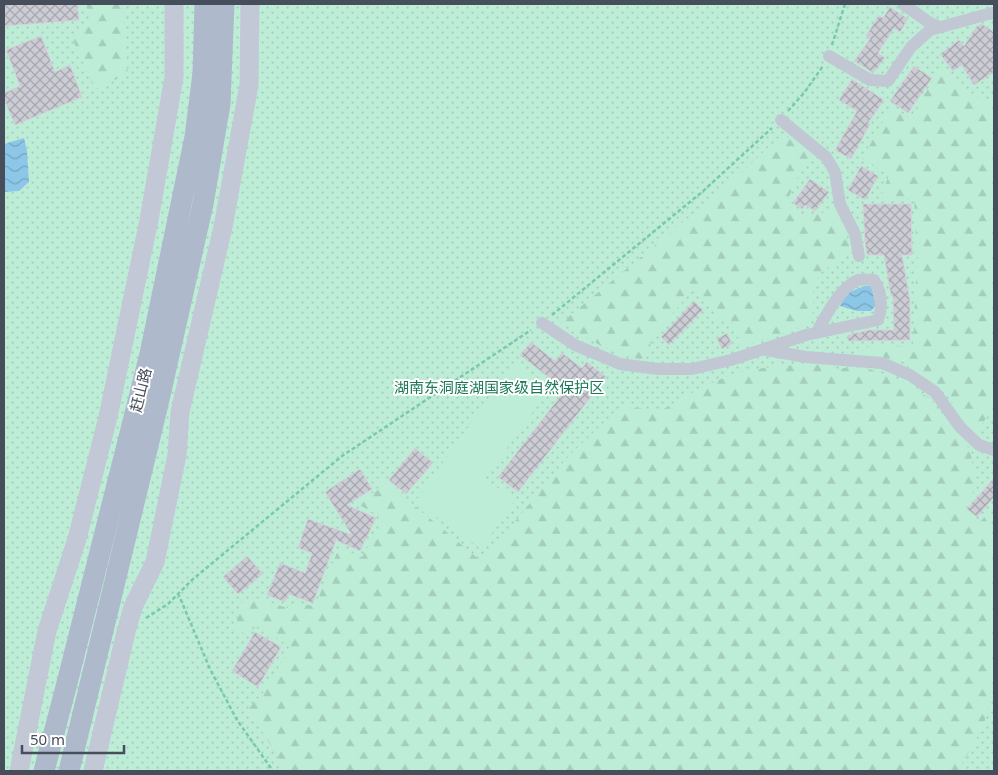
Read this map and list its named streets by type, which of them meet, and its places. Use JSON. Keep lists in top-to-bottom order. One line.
{"streets":{"main road":["赶山路"]},"parks":["湖南东洞庭湖国家级自然保护区"],"scale_bar":"50 m"}
